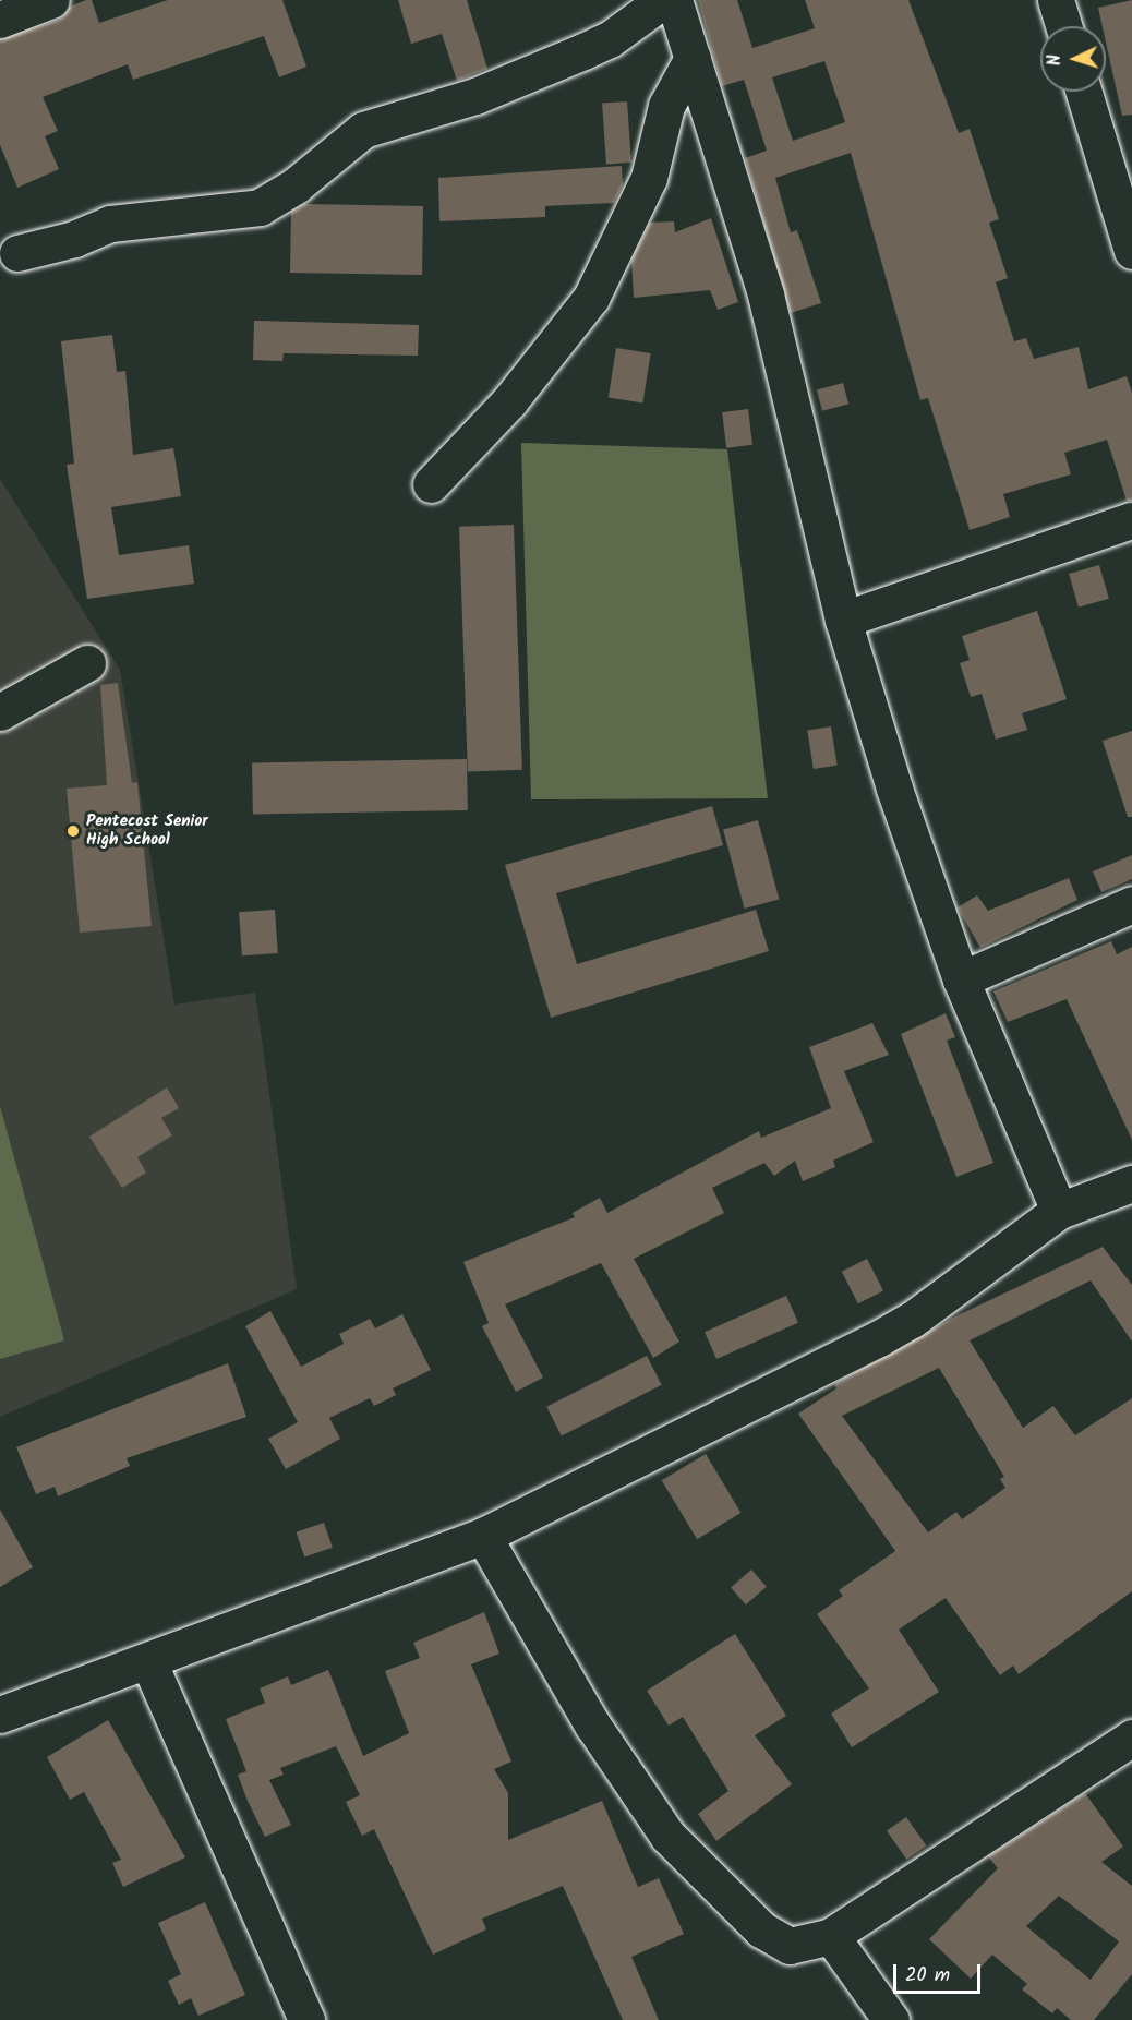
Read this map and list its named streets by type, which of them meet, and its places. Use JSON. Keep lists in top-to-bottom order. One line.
{"places":["Pentecost Senior High School"],"scale_bar":"20 m","north":"left"}
